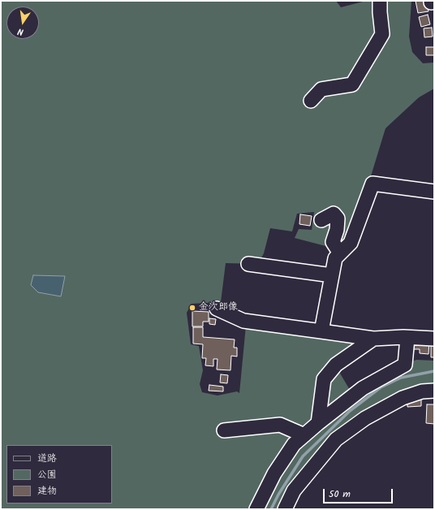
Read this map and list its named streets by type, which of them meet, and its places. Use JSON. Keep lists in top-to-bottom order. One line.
{"places":["金次郎像"],"legend":["道路","公園","建物"],"scale_bar":"50 m","north":"bottom"}
